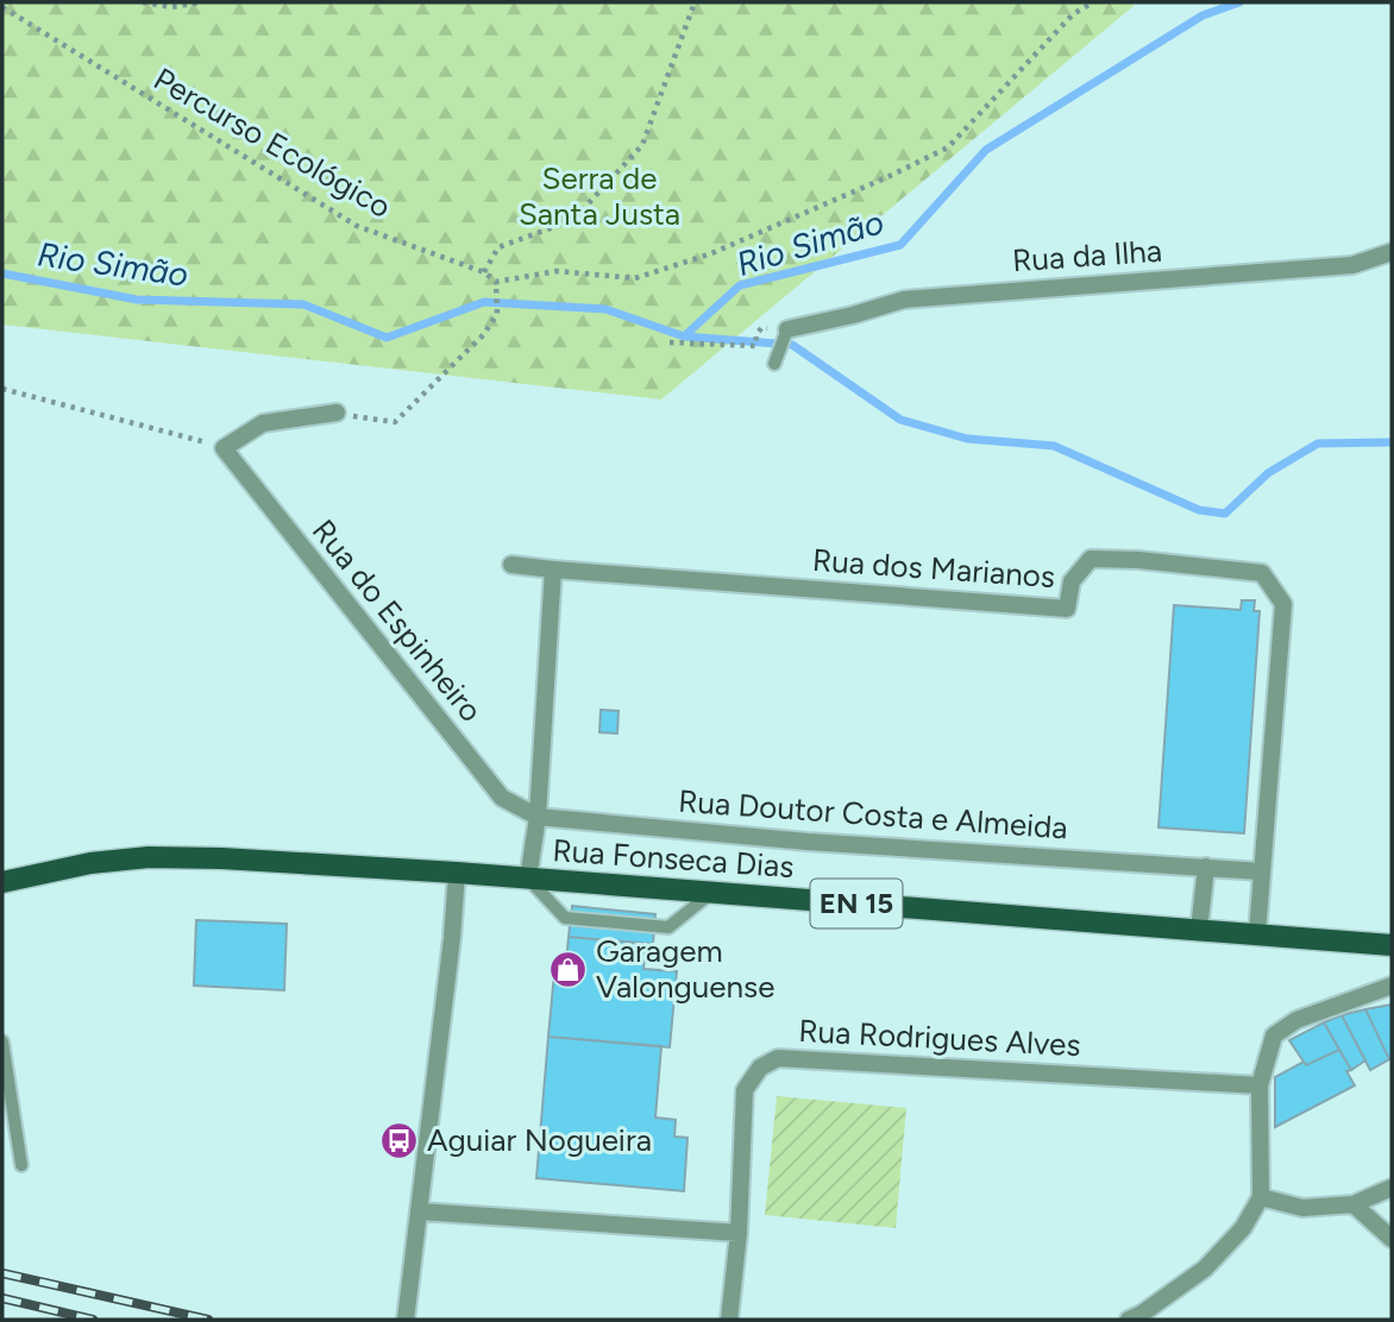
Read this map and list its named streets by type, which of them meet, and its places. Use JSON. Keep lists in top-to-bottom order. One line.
{"streets":{"main road":["Rua Fonseca Dias","EN 15"],"street":["Rua da Ilha","Rua dos Marianos","Rua do Espinheiro","Rua Doutor Costa e Almeida","Rua Rodrigues Alves"],"path":["Percurso Ecológico"]},"crossings":[["Rua dos Marianos","Rua Doutor Costa e Almeida"],["Rua dos Marianos","Rua Fonseca Dias"],["Rua do Espinheiro","Rua Doutor Costa e Almeida"]],"water":["Rio Simão"],"parks":["Serra de Santa Justa"],"places":{"shop":["Garagem Valonguense"],"bus stop":["Aguiar Nogueira"]}}
